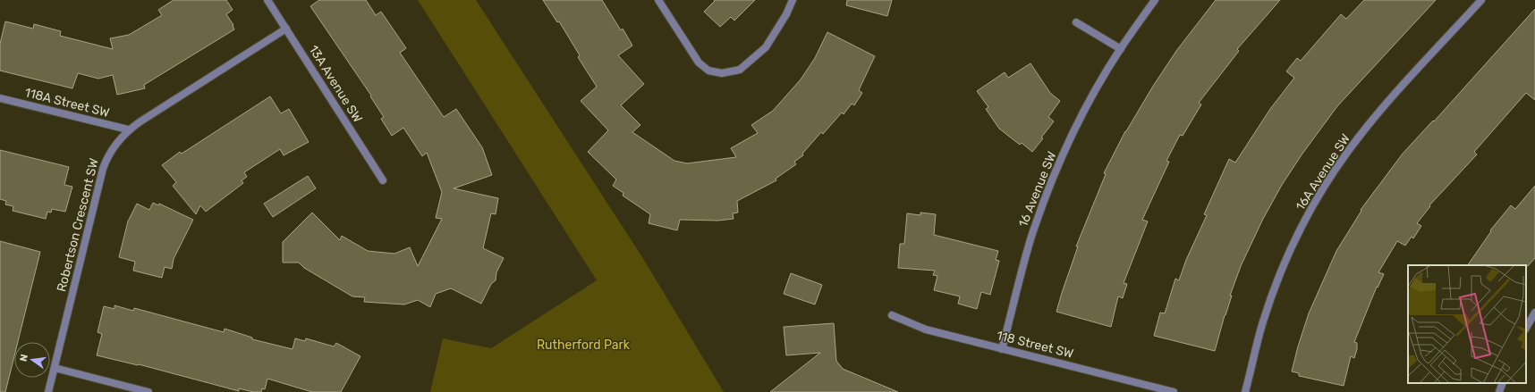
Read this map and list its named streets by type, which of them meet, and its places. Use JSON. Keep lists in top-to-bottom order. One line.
{"streets":{"street":["13A Avenue SW","118A Street SW","16A Avenue SW","16 Avenue SW","Robertson Crescent SW","118 Street SW"]},"crossings":[["13A Avenue SW","Robertson Crescent SW"],["118A Street SW","Robertson Crescent SW"],["16 Avenue SW","118 Street SW"]],"parks":["Rutherford Park"],"north":"left"}
